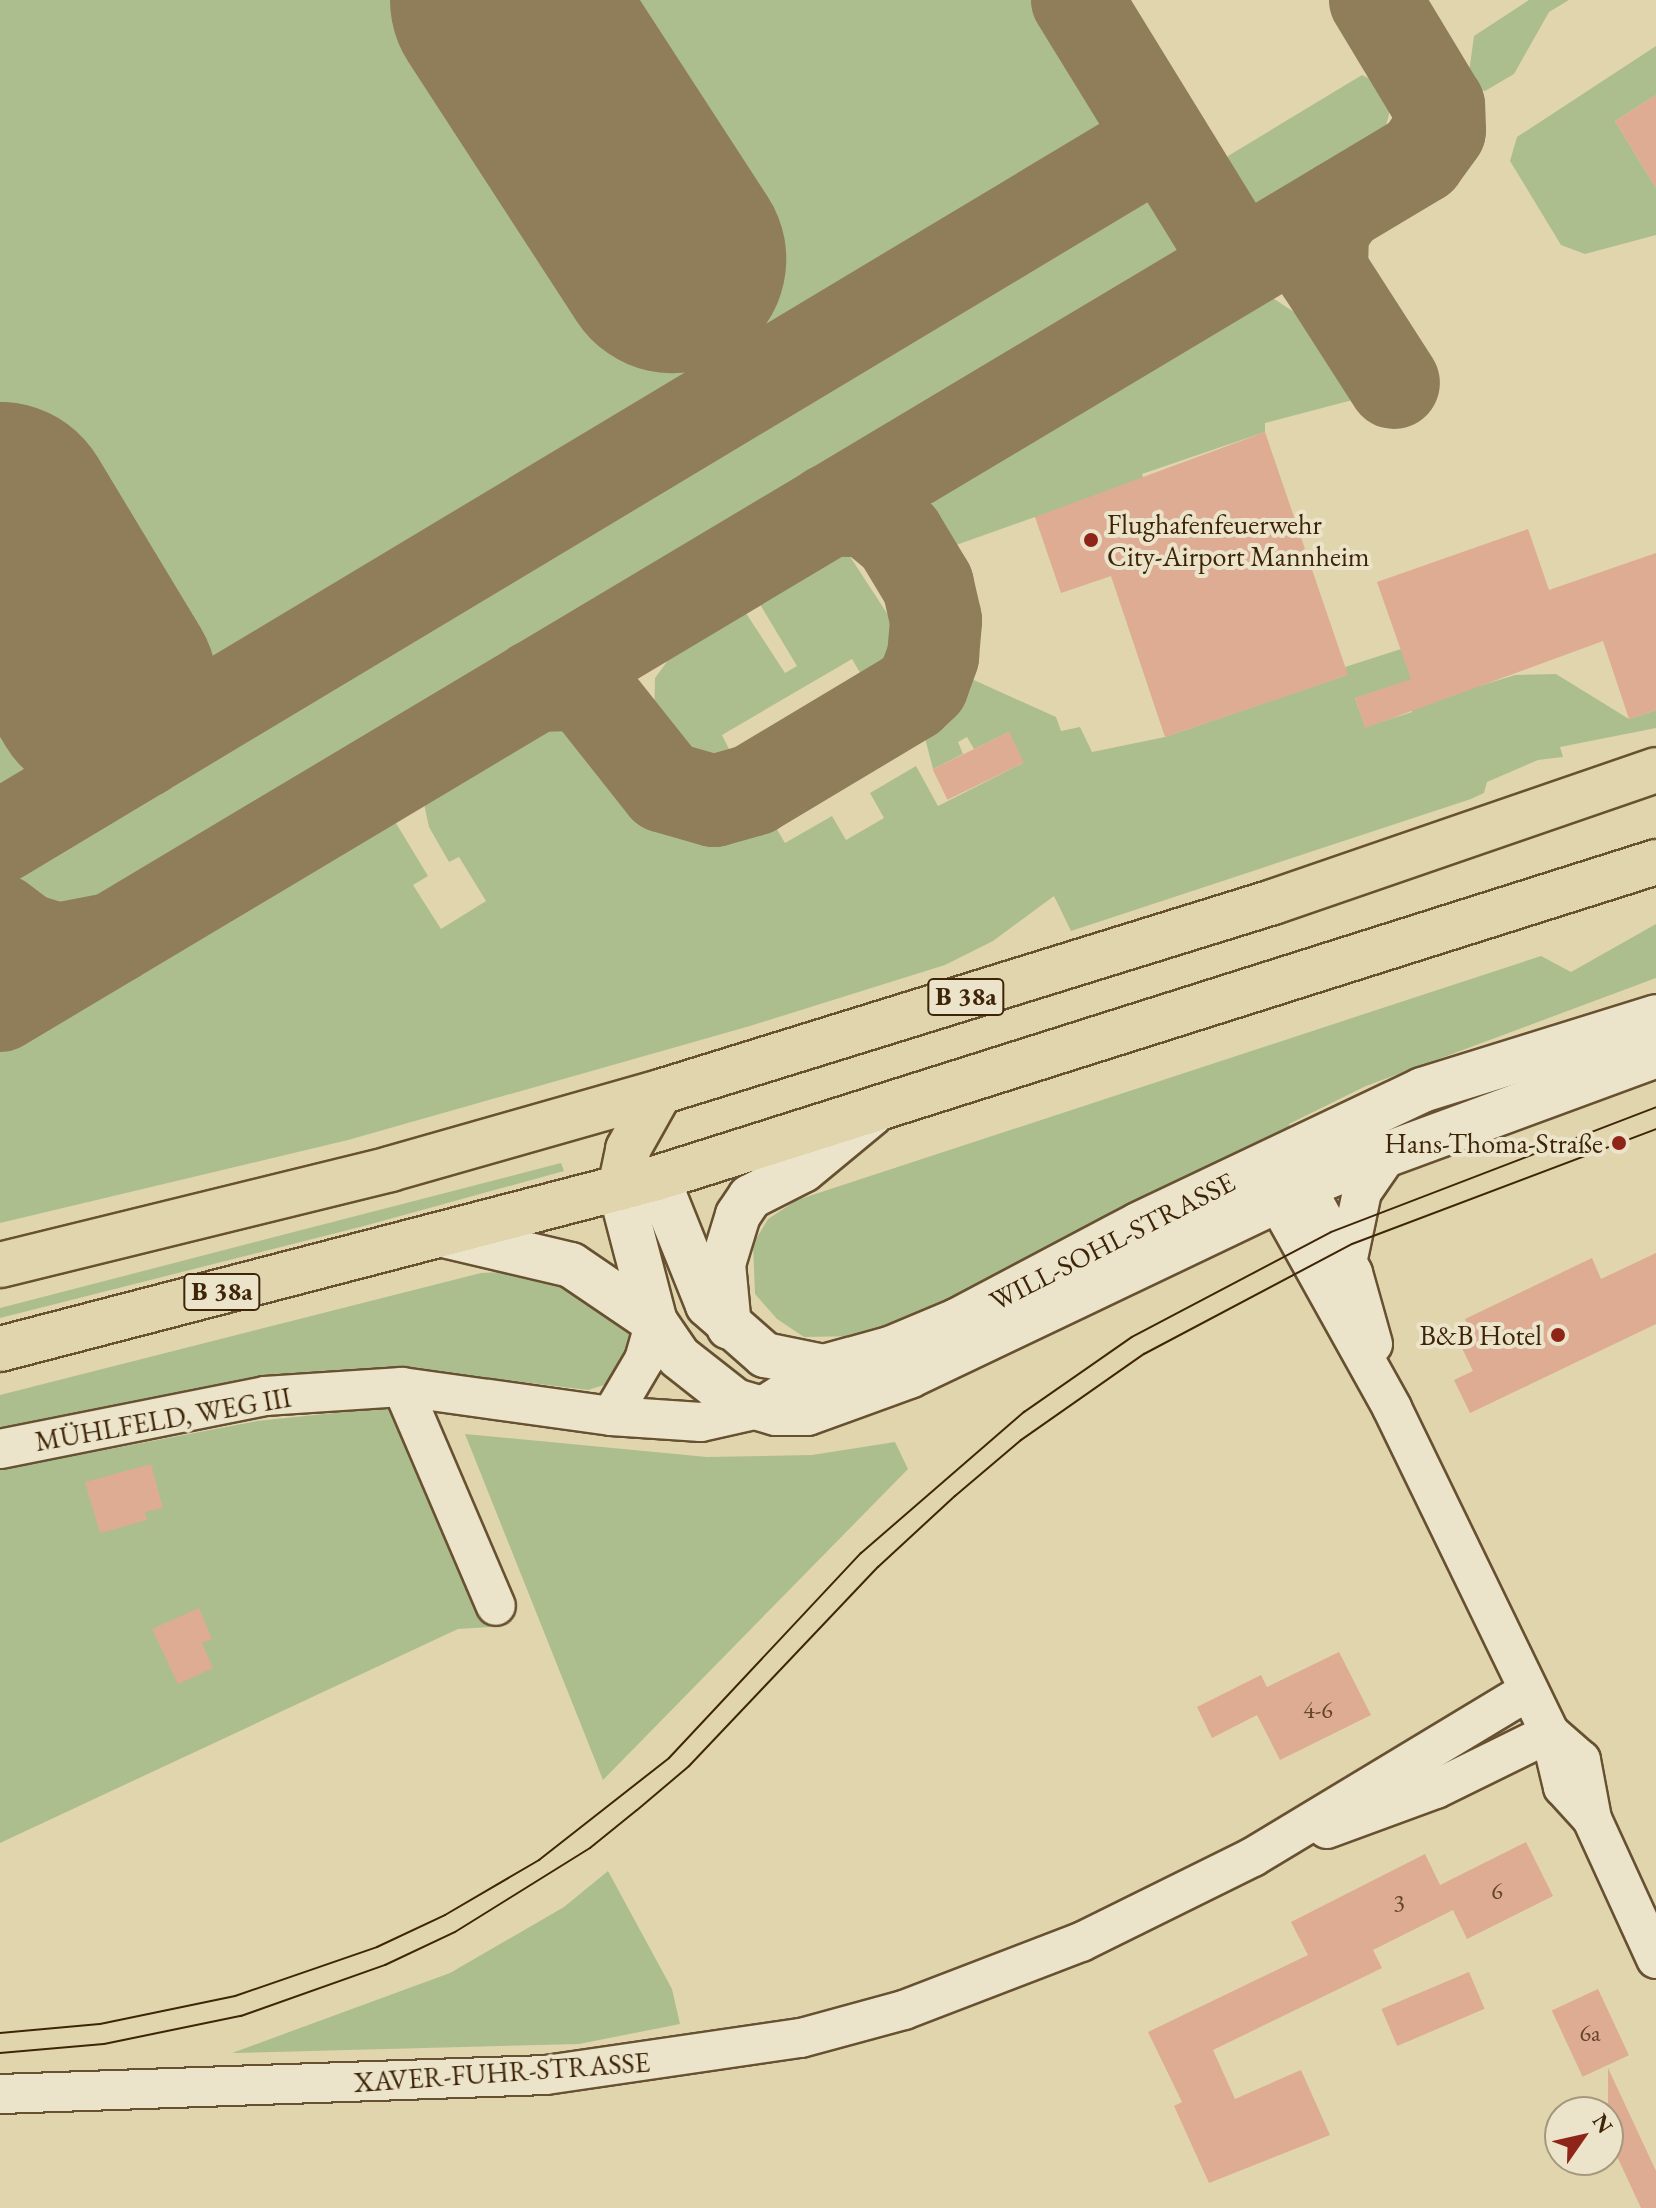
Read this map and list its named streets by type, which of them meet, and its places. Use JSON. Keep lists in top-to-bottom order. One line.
{"streets":{"main road":["B 38a","WILL-SOHL-STRASSE"],"street":["MÜHLFELD, WEG III","XAVER-FUHR-STRASSE"]},"crossings":[["B 38a","WILL-SOHL-STRASSE"],["WILL-SOHL-STRASSE","MÜHLFELD, WEG III"]],"places":["Flughafenfeuerwehr City-Airport Mannheim","Hans-Thoma-Straße","B&B Hotel"],"house_numbers":["4-6","6","3","6a"],"north":"top right"}
